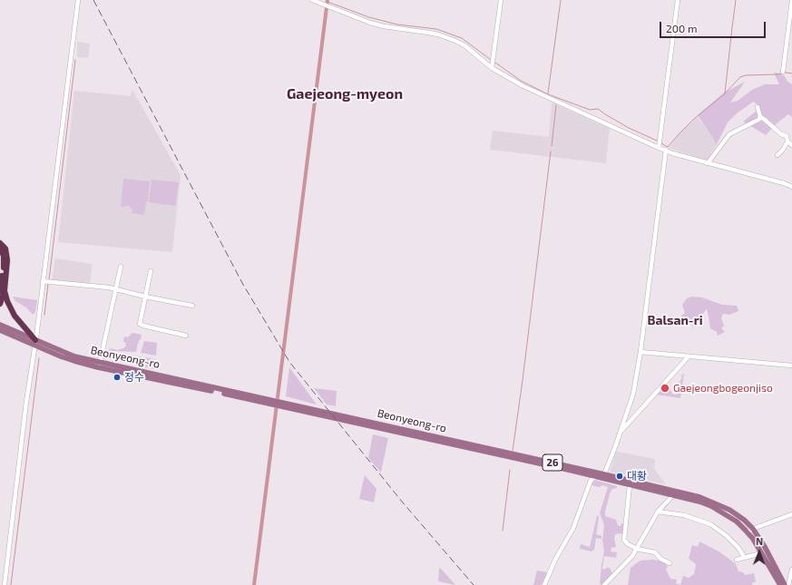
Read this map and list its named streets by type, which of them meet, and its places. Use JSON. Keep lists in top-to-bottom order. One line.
{"streets":{"main road":["Beonyeong-ro","26"]},"districts":["Gaejeong-myeon","Balsan-ri"],"places":["정수","Gaejeongbogeonjiso","대황"],"scale_bar":"200 m","north":"top"}
